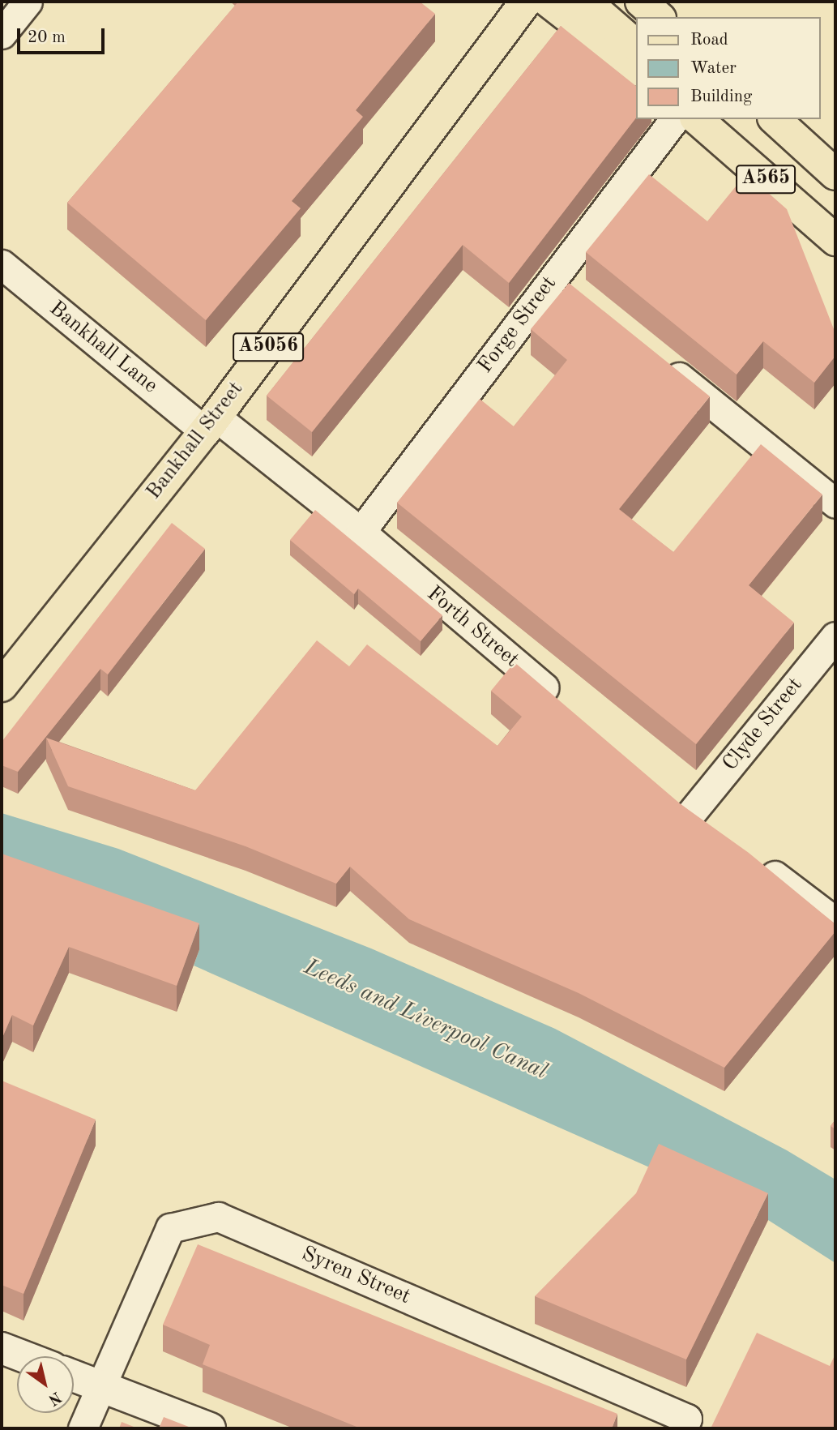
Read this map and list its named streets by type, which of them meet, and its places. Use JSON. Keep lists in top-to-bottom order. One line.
{"streets":{"main road":["A565","A5056","Bankhall Street"],"street":["Forge Street","Bankhall Lane","Forth Street","Clyde Street","Syren Street"]},"crossings":[["Forge Street","Forth Street"],["Bankhall Lane","Bankhall Street"],["Bankhall Lane","Forth Street"],["Bankhall Street","Forth Street"]],"water":["Leeds and Liverpool Canal"],"legend":["Road","Water","Building"],"scale_bar":"20 m","north":"bottom right"}
